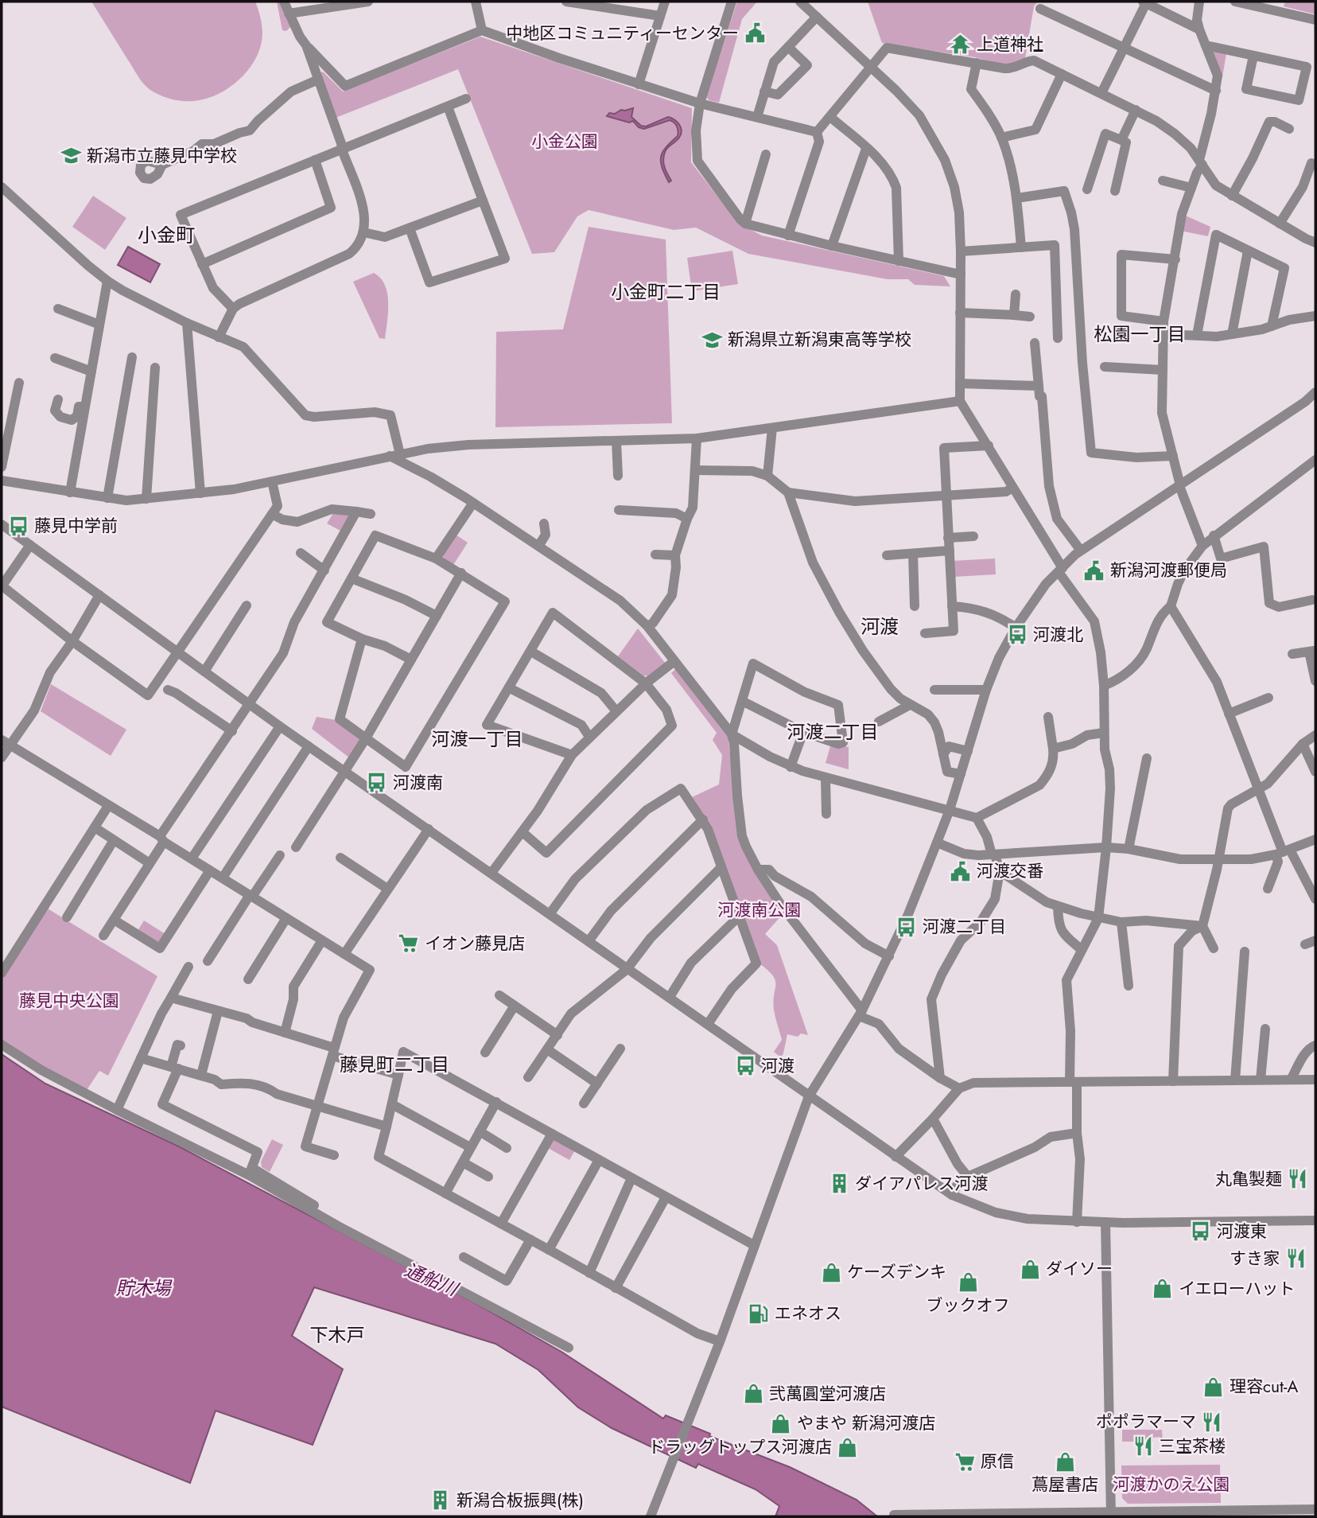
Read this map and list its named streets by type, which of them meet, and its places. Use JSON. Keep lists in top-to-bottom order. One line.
{"districts":["小金町","小金町二丁目","松園一丁目","河渡","河渡二丁目","河渡一丁目","藤見町二丁目","下木戸"],"water":["通船川","貯木場"],"parks":["小金公園","河渡南公園","藤見中央公園","河渡かのえ公園"],"places":{"public building":["中地区コミュニティーセンター","新潟河渡郵便局","河渡交番"],"temple":["上道神社"],"school or university":["新潟市立藤見中学校","新潟県立新潟東高等学校"],"bus stop":["藤見中学前","河渡北","河渡南","河渡二丁目","河渡","河渡東"],"supermarket":["イオン藤見店","原信"],"restaurant":["丸亀製麺","すき家","ポポラマーマ","三宝茶楼"],"building":["ダイアパレス河渡","新潟合板振興(株)"],"shop":["ダイソー","ケーズデンキ","ブックオフ","イエローハット","理容cut-A","弐萬圓堂河渡店","やまや 新潟河渡店","ドラッグトップス河渡店","蔦屋書店"],"fuel station":["エネオス"]}}
